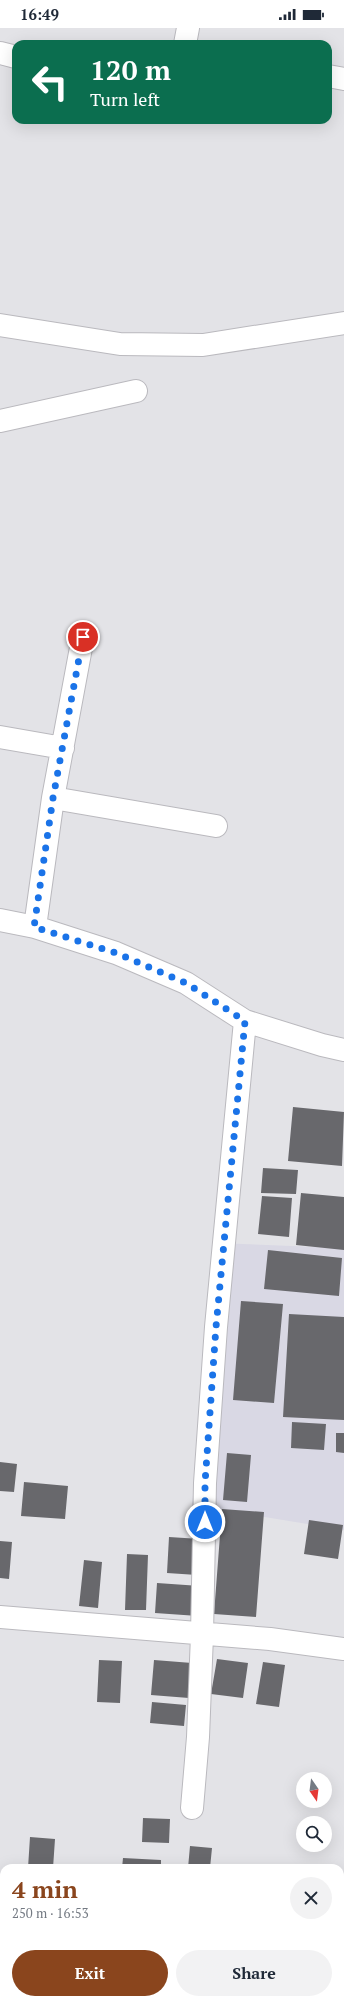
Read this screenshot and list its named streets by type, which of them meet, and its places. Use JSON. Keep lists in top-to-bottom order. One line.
{"north":"bottom","page":{"status":"16:49","turn":["120 m","Turn left"],"heading":["4 min","250 m · 16:53"],"buttons":["Exit","Share"]}}
